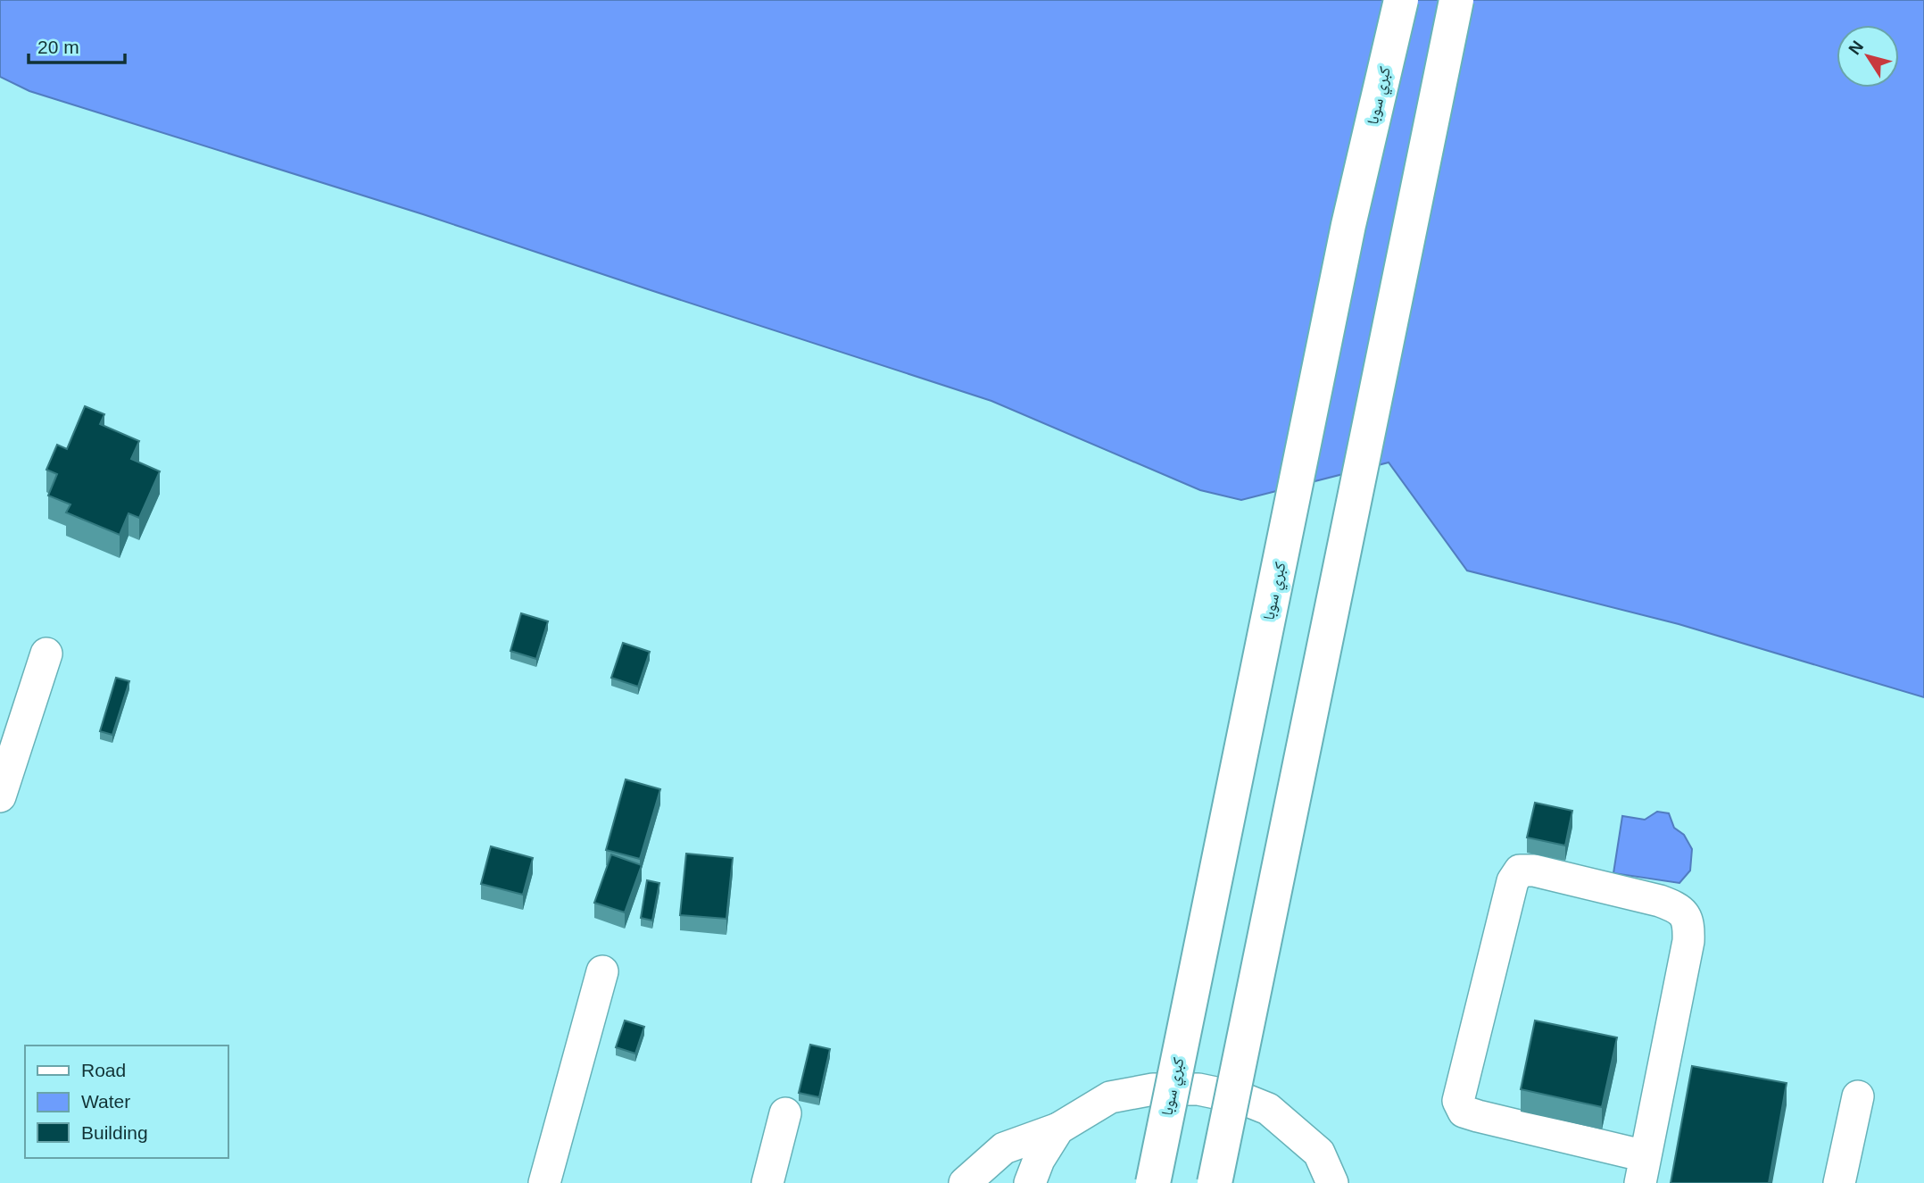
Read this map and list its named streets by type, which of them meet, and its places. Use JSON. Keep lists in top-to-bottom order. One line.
{"streets":{"highway":["كبري سوبا"]},"legend":["Road","Water","Building"],"scale_bar":"20 m","north":"top left"}
